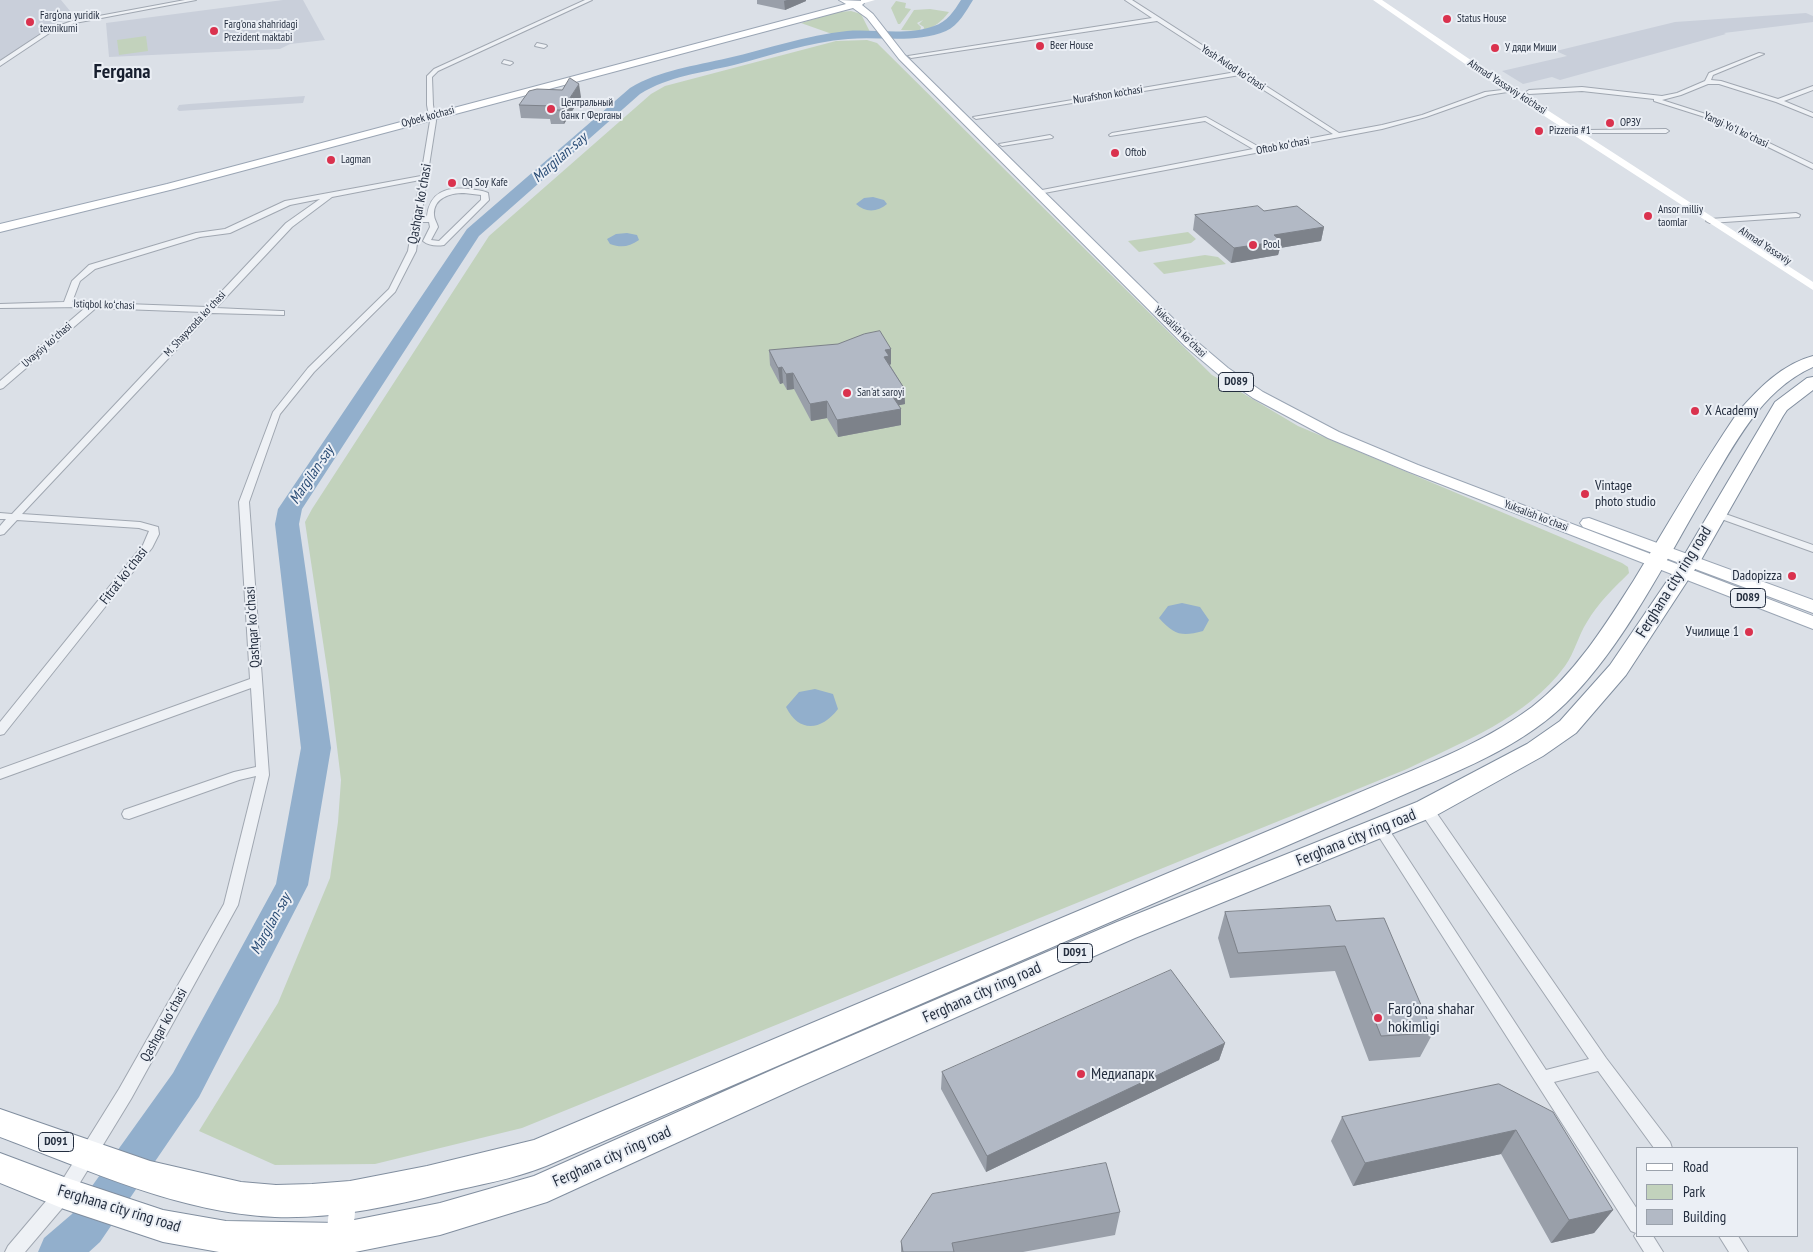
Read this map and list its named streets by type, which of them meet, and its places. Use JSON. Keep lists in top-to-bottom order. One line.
{"streets":{"highway":["Ferghana city ring road","D091"],"main road":["Ahmad Yassaviy ko'chasi","Oybek ko‘chasi","Ahmad Yassaviy","Yuksalish koʻchasi","D089"],"street":["Yosh Avlod koʻchasi","Nurafshon ko'chasi","Yangi Yoʻl koʻchasi","Oftob koʻchasi","Qashqar koʻchasi","Istiqbol koʻchasi","M. Shayxzoda koʻchasi","Uvaysiy koʻchasi","Fitrat koʻchasi"]},"crossings":[["Yosh Avlod koʻchasi","Nurafshon ko'chasi"],["Yosh Avlod koʻchasi","Oftob koʻchasi"],["Ahmad Yassaviy ko'chasi","Oftob koʻchasi"],["Ahmad Yassaviy ko'chasi","Ahmad Yassaviy"],["Nurafshon ko'chasi","Yuksalish koʻchasi"],["Oybek ko‘chasi","Qashqar koʻchasi"],["Oybek ko‘chasi","Yuksalish koʻchasi"],["Oftob koʻchasi","Yuksalish koʻchasi"],["Qashqar koʻchasi","M. Shayxzoda koʻchasi"],["Qashqar koʻchasi","Ferghana city ring road"],["Istiqbol koʻchasi","M. Shayxzoda koʻchasi"],["Istiqbol koʻchasi","Uvaysiy koʻchasi"],["M. Shayxzoda koʻchasi","Fitrat koʻchasi"],["Yuksalish koʻchasi","D089"],["Yuksalish koʻchasi","Ferghana city ring road"],["D089","Ferghana city ring road"]],"districts":["Fergana"],"water":["Margilan-say"],"places":["Status House","Farg‘ona yuridik texnikumi","Farg'ona shahridagi Prezident maktabi","Beer House","У дяди Миши","Центральный банк г Ферганы","ОРЗУ","Pizzeria #1","Oftob","Lagman","Oq Soy Kafe","Ansor milliy taomlar","Pool","San'at saroyi","X Academy","Vintage photo studio","Dadopizza","Училище 1","Farg'ona shahar hokimligi","Медиапарк"],"legend":["Road","Park","Building"]}
